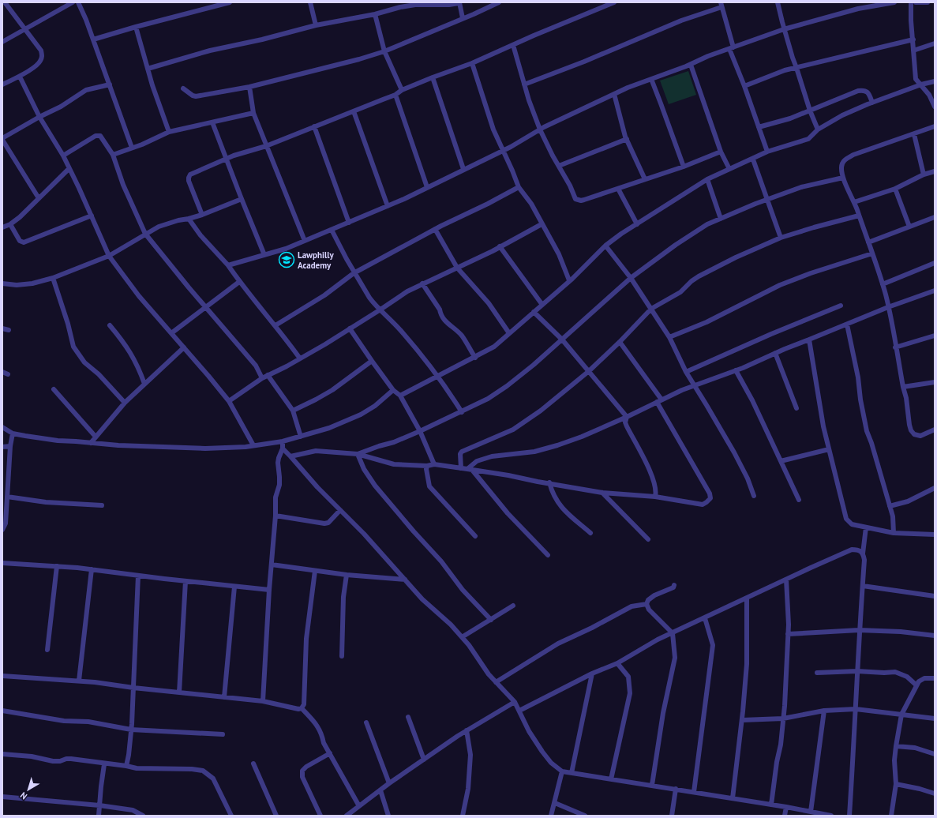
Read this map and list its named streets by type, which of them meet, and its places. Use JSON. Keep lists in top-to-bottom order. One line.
{"places":{"school or university":["Lawphilly Academy"]},"north":"bottom left"}
